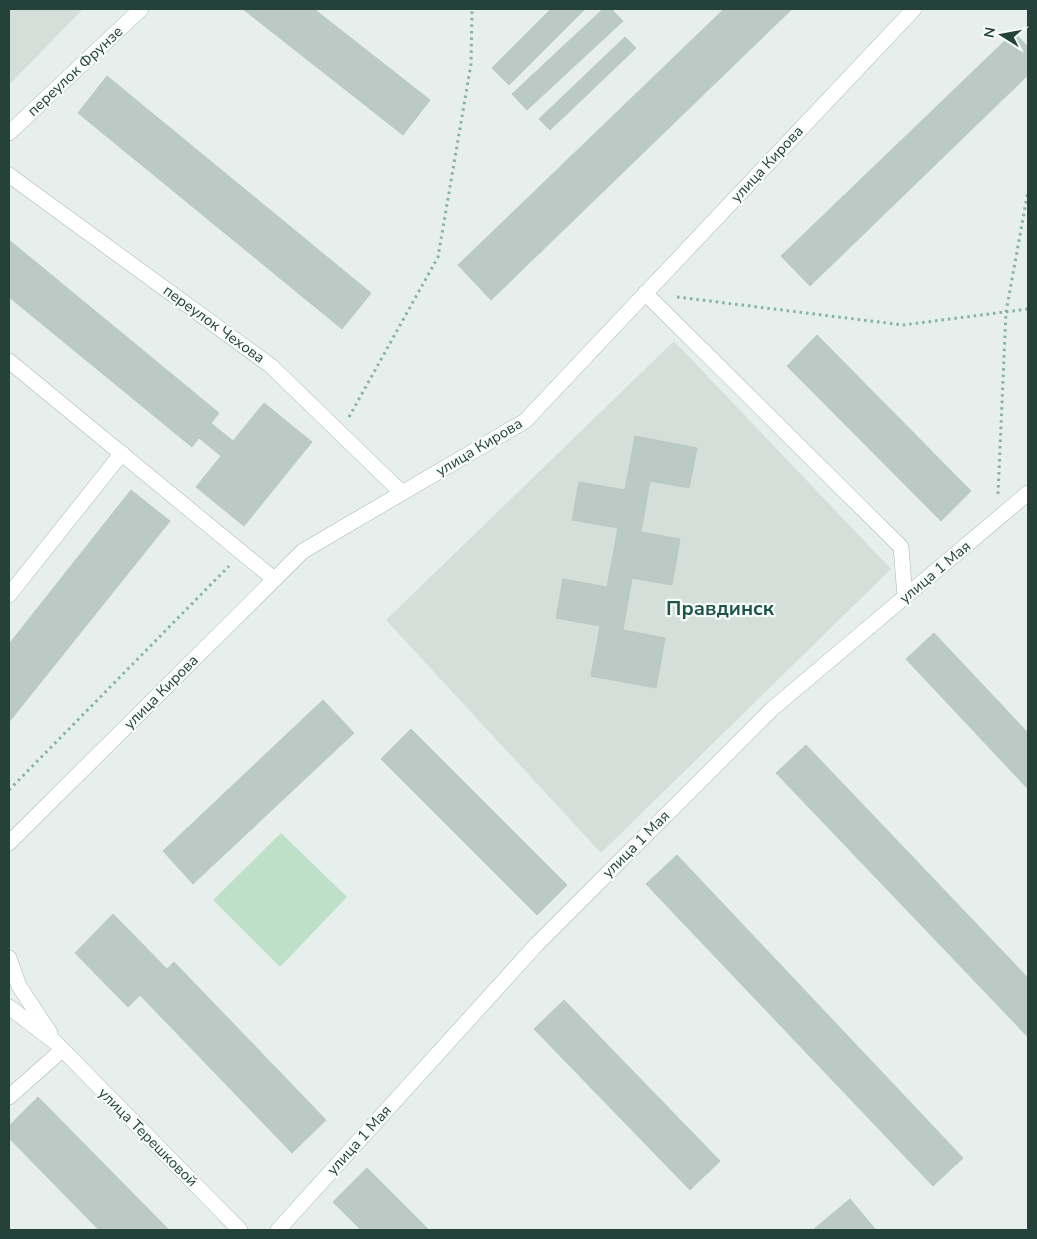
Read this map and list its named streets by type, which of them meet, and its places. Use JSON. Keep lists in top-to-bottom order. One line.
{"streets":{"street":["переулок Фрунзе","улица Кирова","переулок Чехова","улица 1 Мая","улица Терешковой"]},"crossings":[["улица Кирова","переулок Чехова"]],"districts":["Правдинск"],"north":"left"}
